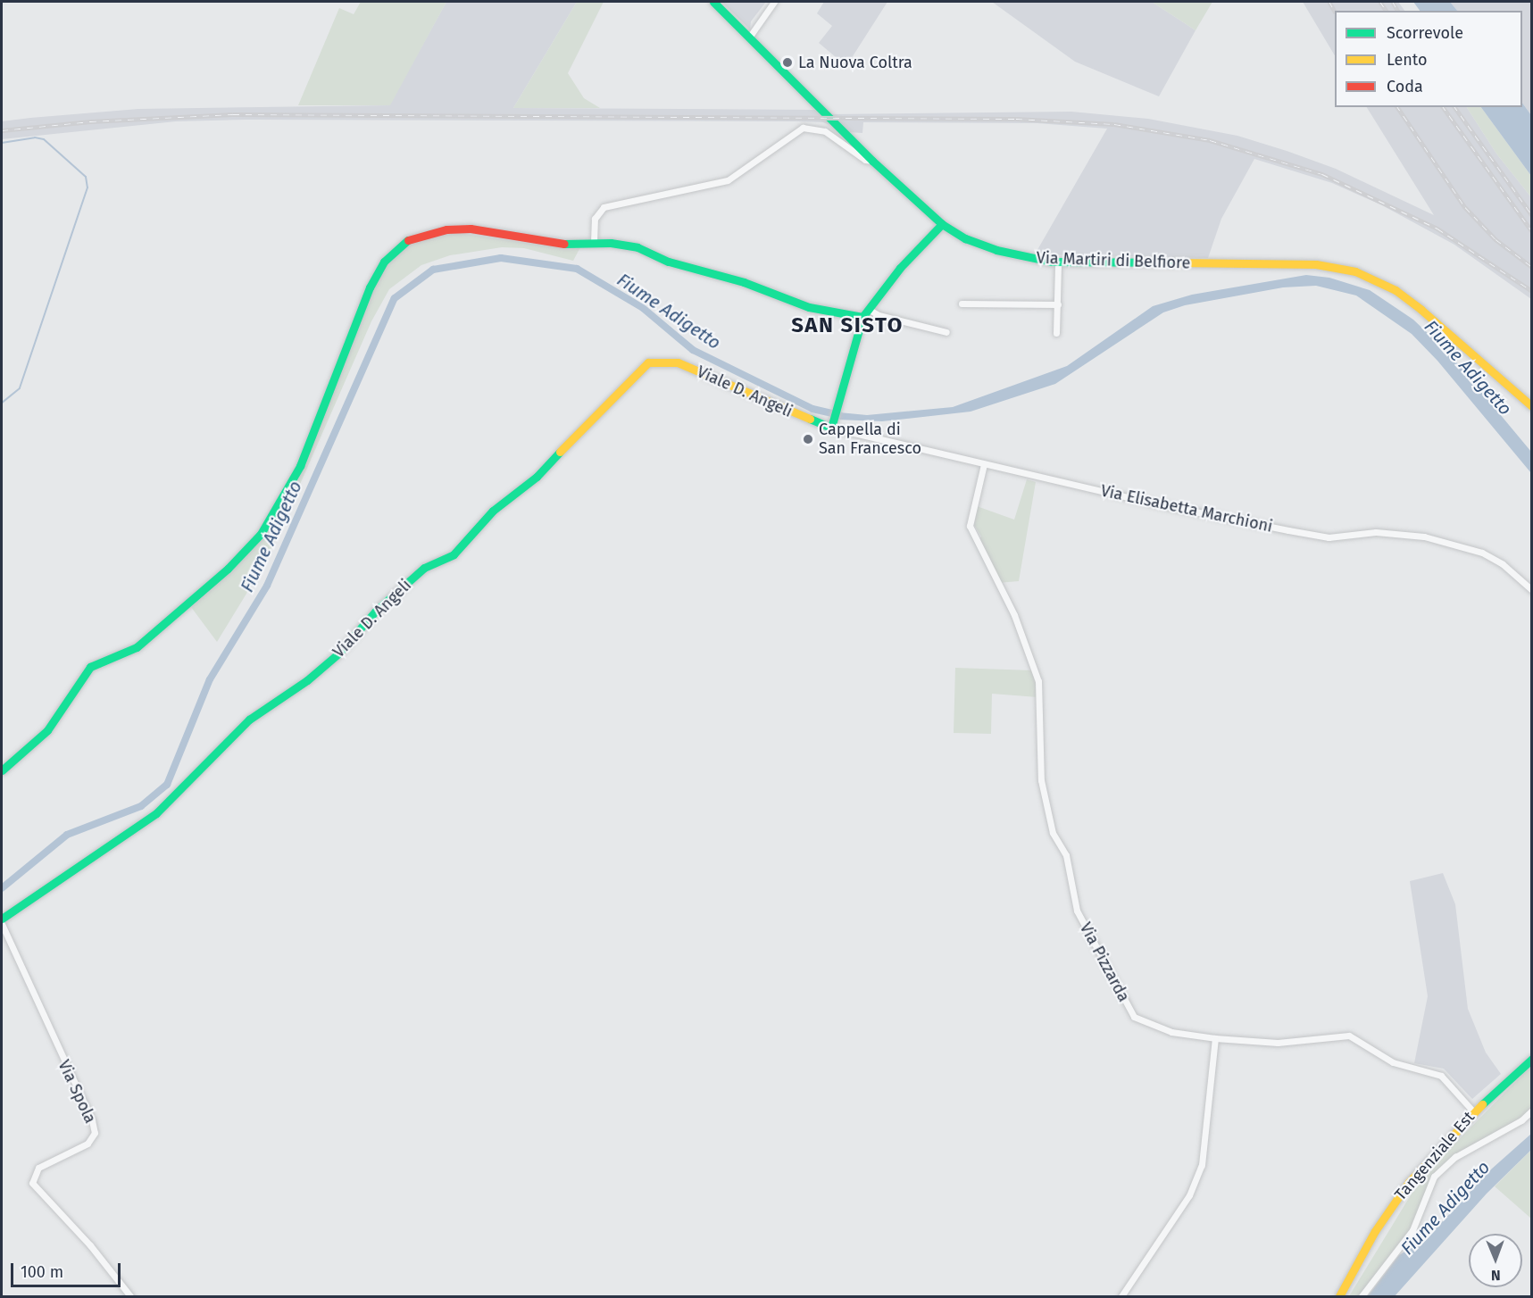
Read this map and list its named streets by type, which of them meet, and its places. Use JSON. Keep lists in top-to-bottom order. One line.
{"streets":{"street":["Via Martiri di Belfiore","Viale D. Angeli","Via Elisabetta Marchioni","Via Pizzarda","Via Spola","Tangenziale Est"]},"crossings":[["Viale D. Angeli","Via Elisabetta Marchioni"],["Via Elisabetta Marchioni","Via Pizzarda"],["Via Pizzarda","Tangenziale Est"]],"districts":["SAN SISTO"],"water":["Fiume Adigetto"],"places":["La Nuova Coltra","Cappella di San Francesco"],"legend":["Scorrevole","Lento","Coda"],"scale_bar":"100 m","north":"bottom"}
